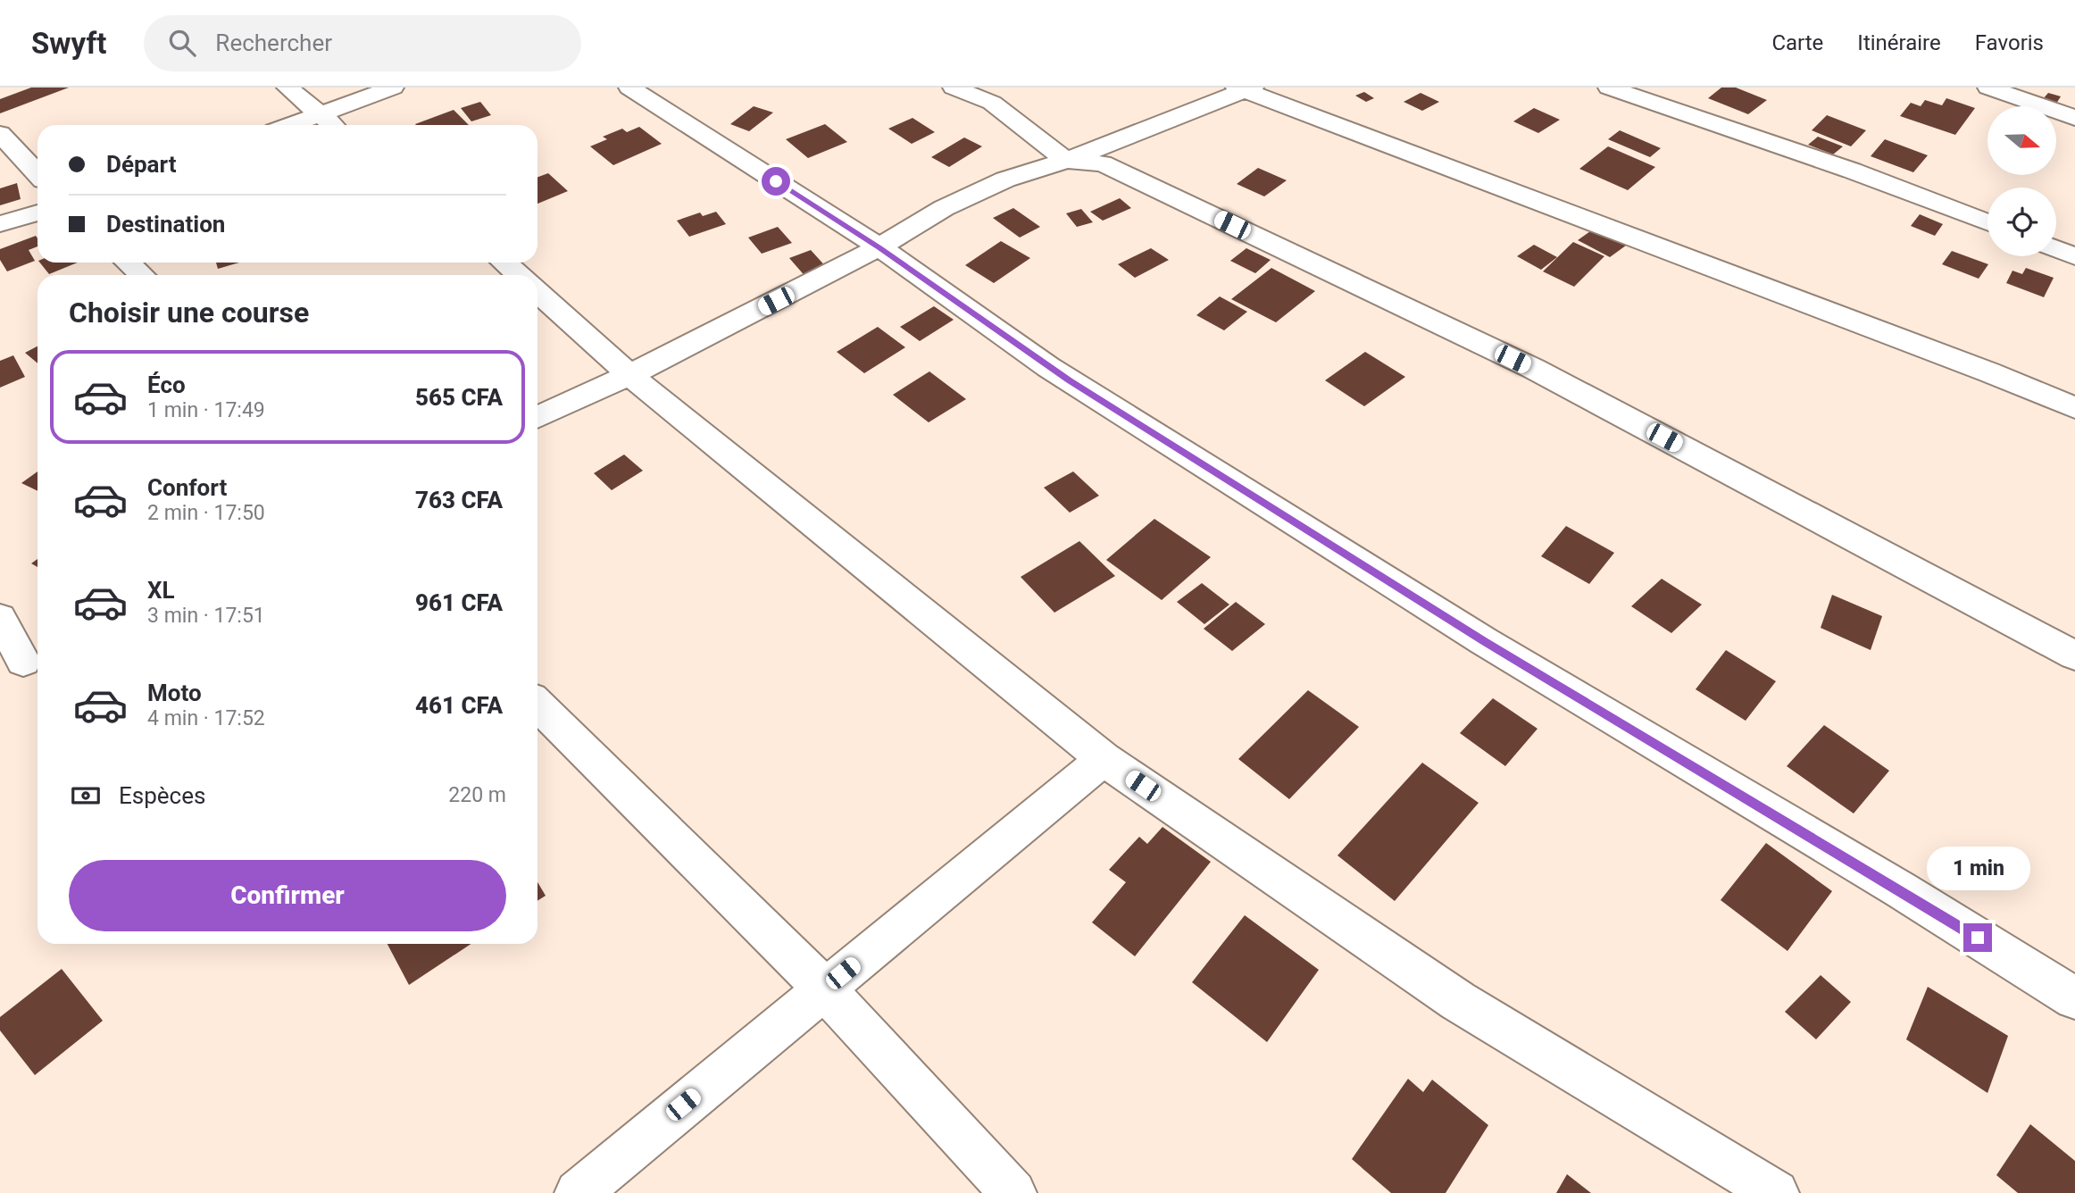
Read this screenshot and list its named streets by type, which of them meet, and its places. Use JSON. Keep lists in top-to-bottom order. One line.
{"north":"right","page":{"header":"Swyft","search":"Rechercher","nav":["Carte","Itinéraire","Favoris"],"banner":["Départ","Destination"],"heading":"Choisir une course","list":[{"name":"Éco","note":"1 min · 17:49","value":"565 CFA"},{"name":"Confort","note":"2 min · 17:50","value":"763 CFA"},{"name":"XL","note":"3 min · 17:51","value":"961 CFA"},{"name":"Moto","note":"4 min · 17:52","value":"461 CFA"}],"pay":["Espèces","220 m"],"bubble":"1 min","buttons":"Confirmer"}}
